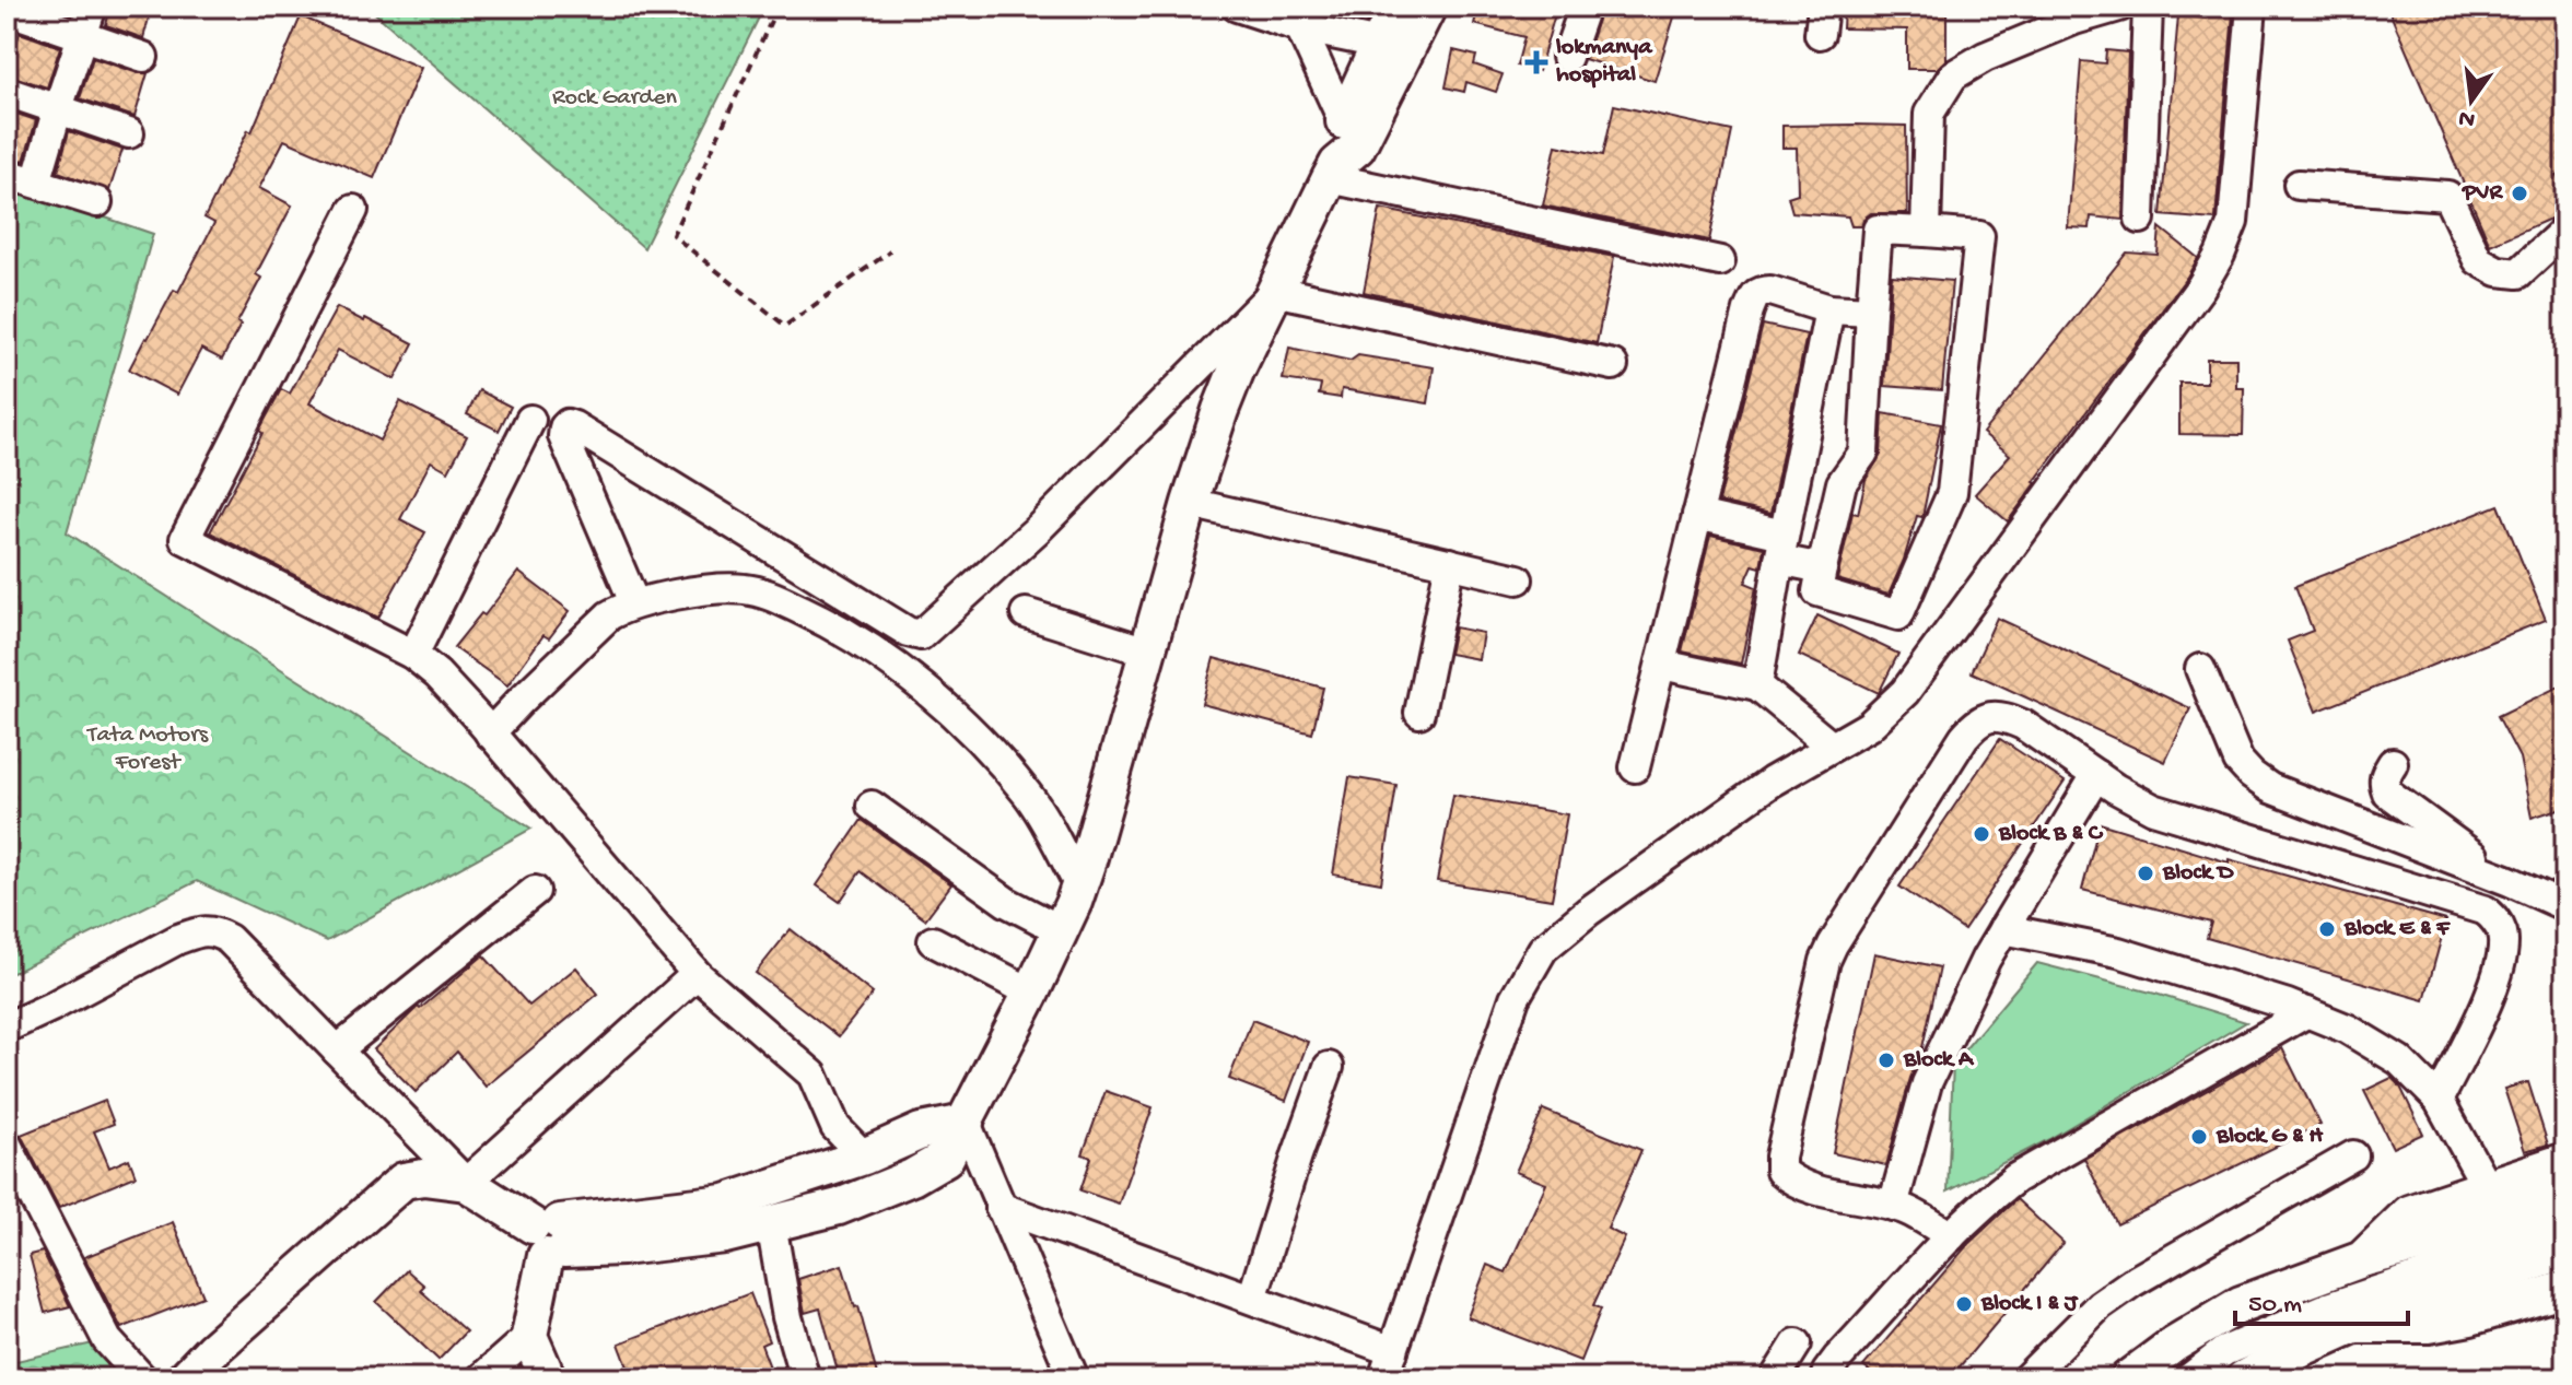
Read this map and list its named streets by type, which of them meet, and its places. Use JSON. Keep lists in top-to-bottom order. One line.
{"parks":["Rock Garden","Tata Motors Forest"],"places":{"health":["lokmanya hospital"],"other":["PVR","Block B & C","Block D","Block E & F","Block A","Block G & H","Block I & J"]},"scale_bar":"50 m","north":"bottom"}
